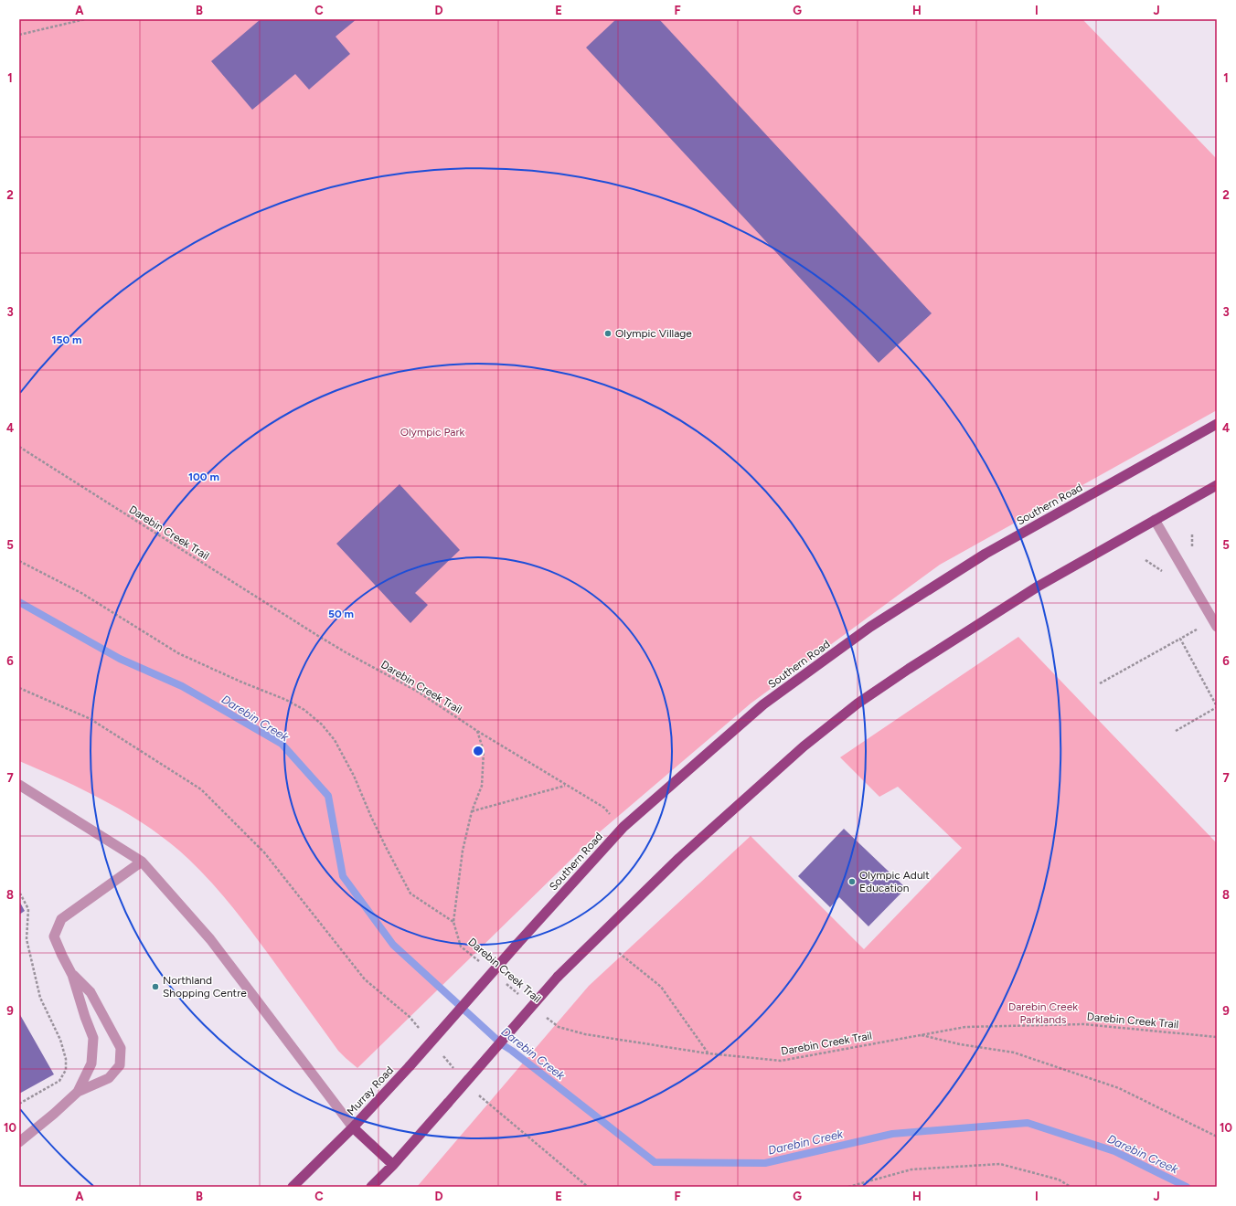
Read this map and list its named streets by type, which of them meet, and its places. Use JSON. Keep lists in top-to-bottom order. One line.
{"streets":{"main road":["Southern Road","Murray Road"],"path":["Darebin Creek Trail"]},"crossings":[["Southern Road","Murray Road"]],"water":["Darebin Creek"],"parks":["Olympic Park","Darebin Creek Parklands"],"places":["Olympic Village","Olympic Adult Education","Northland Shopping Centre"],"grid":{"columns":["A","B","C","D","E","F","G","H","I","J"],"rows":["1","2","3","4","5","6","7","8","9","10"]},"rings":["150 m","100 m","50 m"]}
